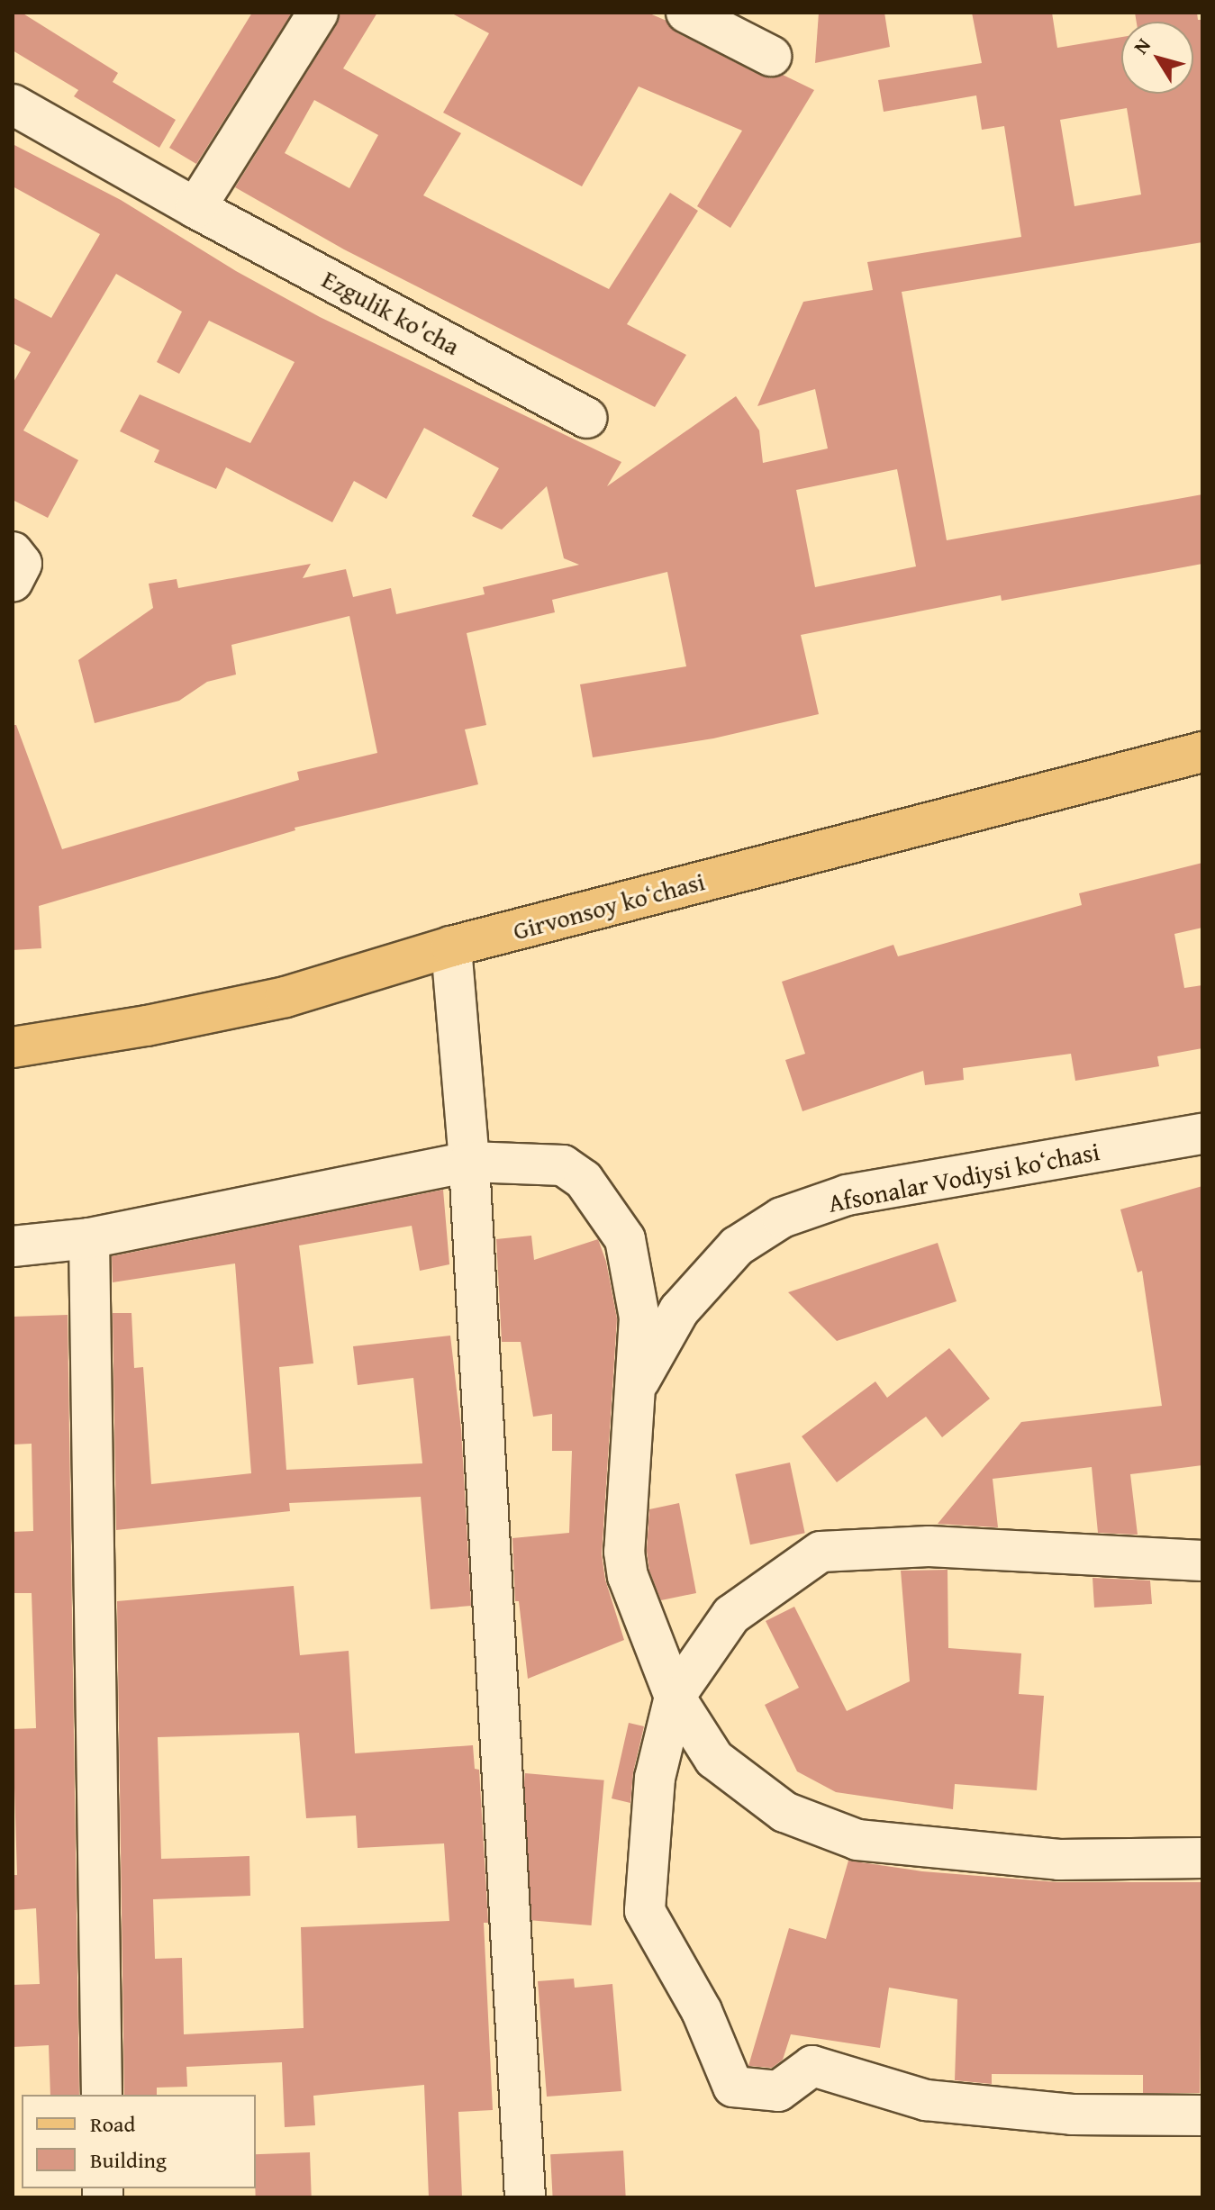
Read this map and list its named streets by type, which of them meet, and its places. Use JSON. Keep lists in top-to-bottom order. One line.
{"streets":{"main road":["Girvonsoy koʻchasi"],"street":["Ezgulik ko'cha","Afsonalar Vodiysi koʻchasi"]},"legend":["Road","Building"],"north":"top left"}
